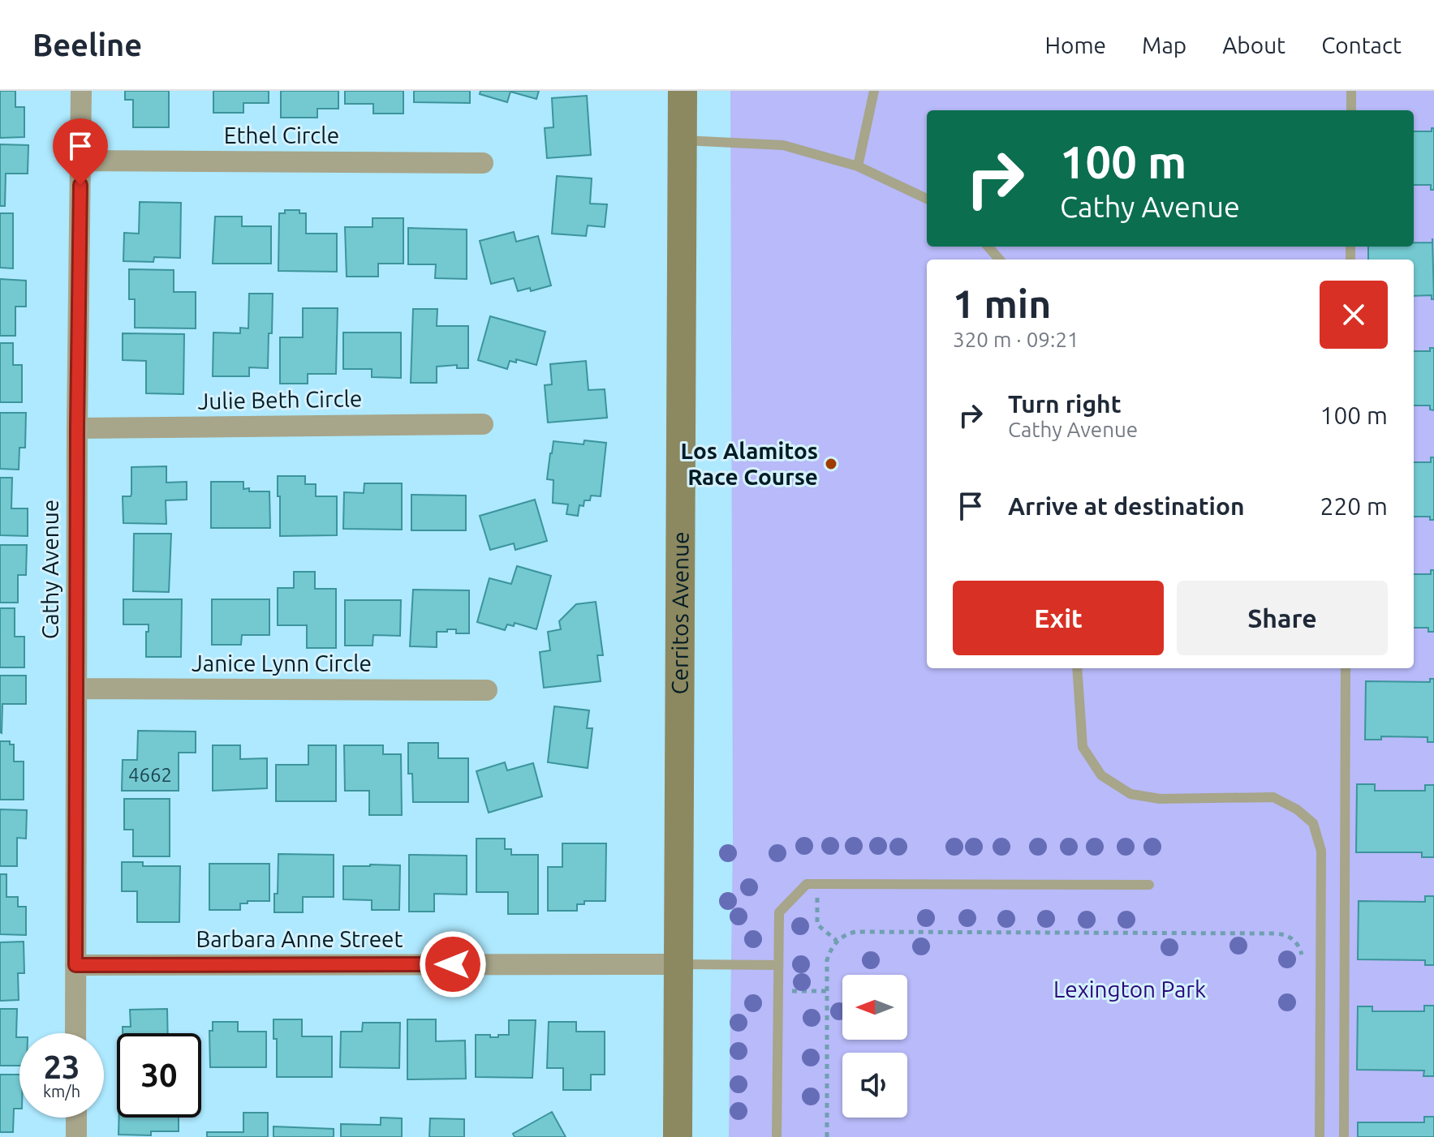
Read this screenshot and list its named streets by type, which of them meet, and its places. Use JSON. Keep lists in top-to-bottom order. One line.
{"streets":{"main road":["Cerritos Avenue"],"street":["Ethel Circle","Julie Beth Circle","Cathy Avenue","Janice Lynn Circle","Barbara Anne Street"]},"crossings":[["Ethel Circle","Cathy Avenue"],["Julie Beth Circle","Cathy Avenue"],["Cathy Avenue","Janice Lynn Circle"],["Cathy Avenue","Barbara Anne Street"],["Cerritos Avenue","Barbara Anne Street"]],"parks":["Lexington Park"],"places":["Los Alamitos Race Course"],"house_numbers":["4662"],"north":"left","page":{"header":"Beeline","nav":["Home","Map","About","Contact"],"turn":["100 m","Cathy Avenue"],"heading":["1 min","320 m · 09:21"],"list":[{"name":"Turn right","note":"Cathy Avenue","value":"100 m"},{"name":"Arrive at destination","value":"220 m"}],"buttons":["Exit","Share"],"speed":"23 km/h","limit":"30"}}
